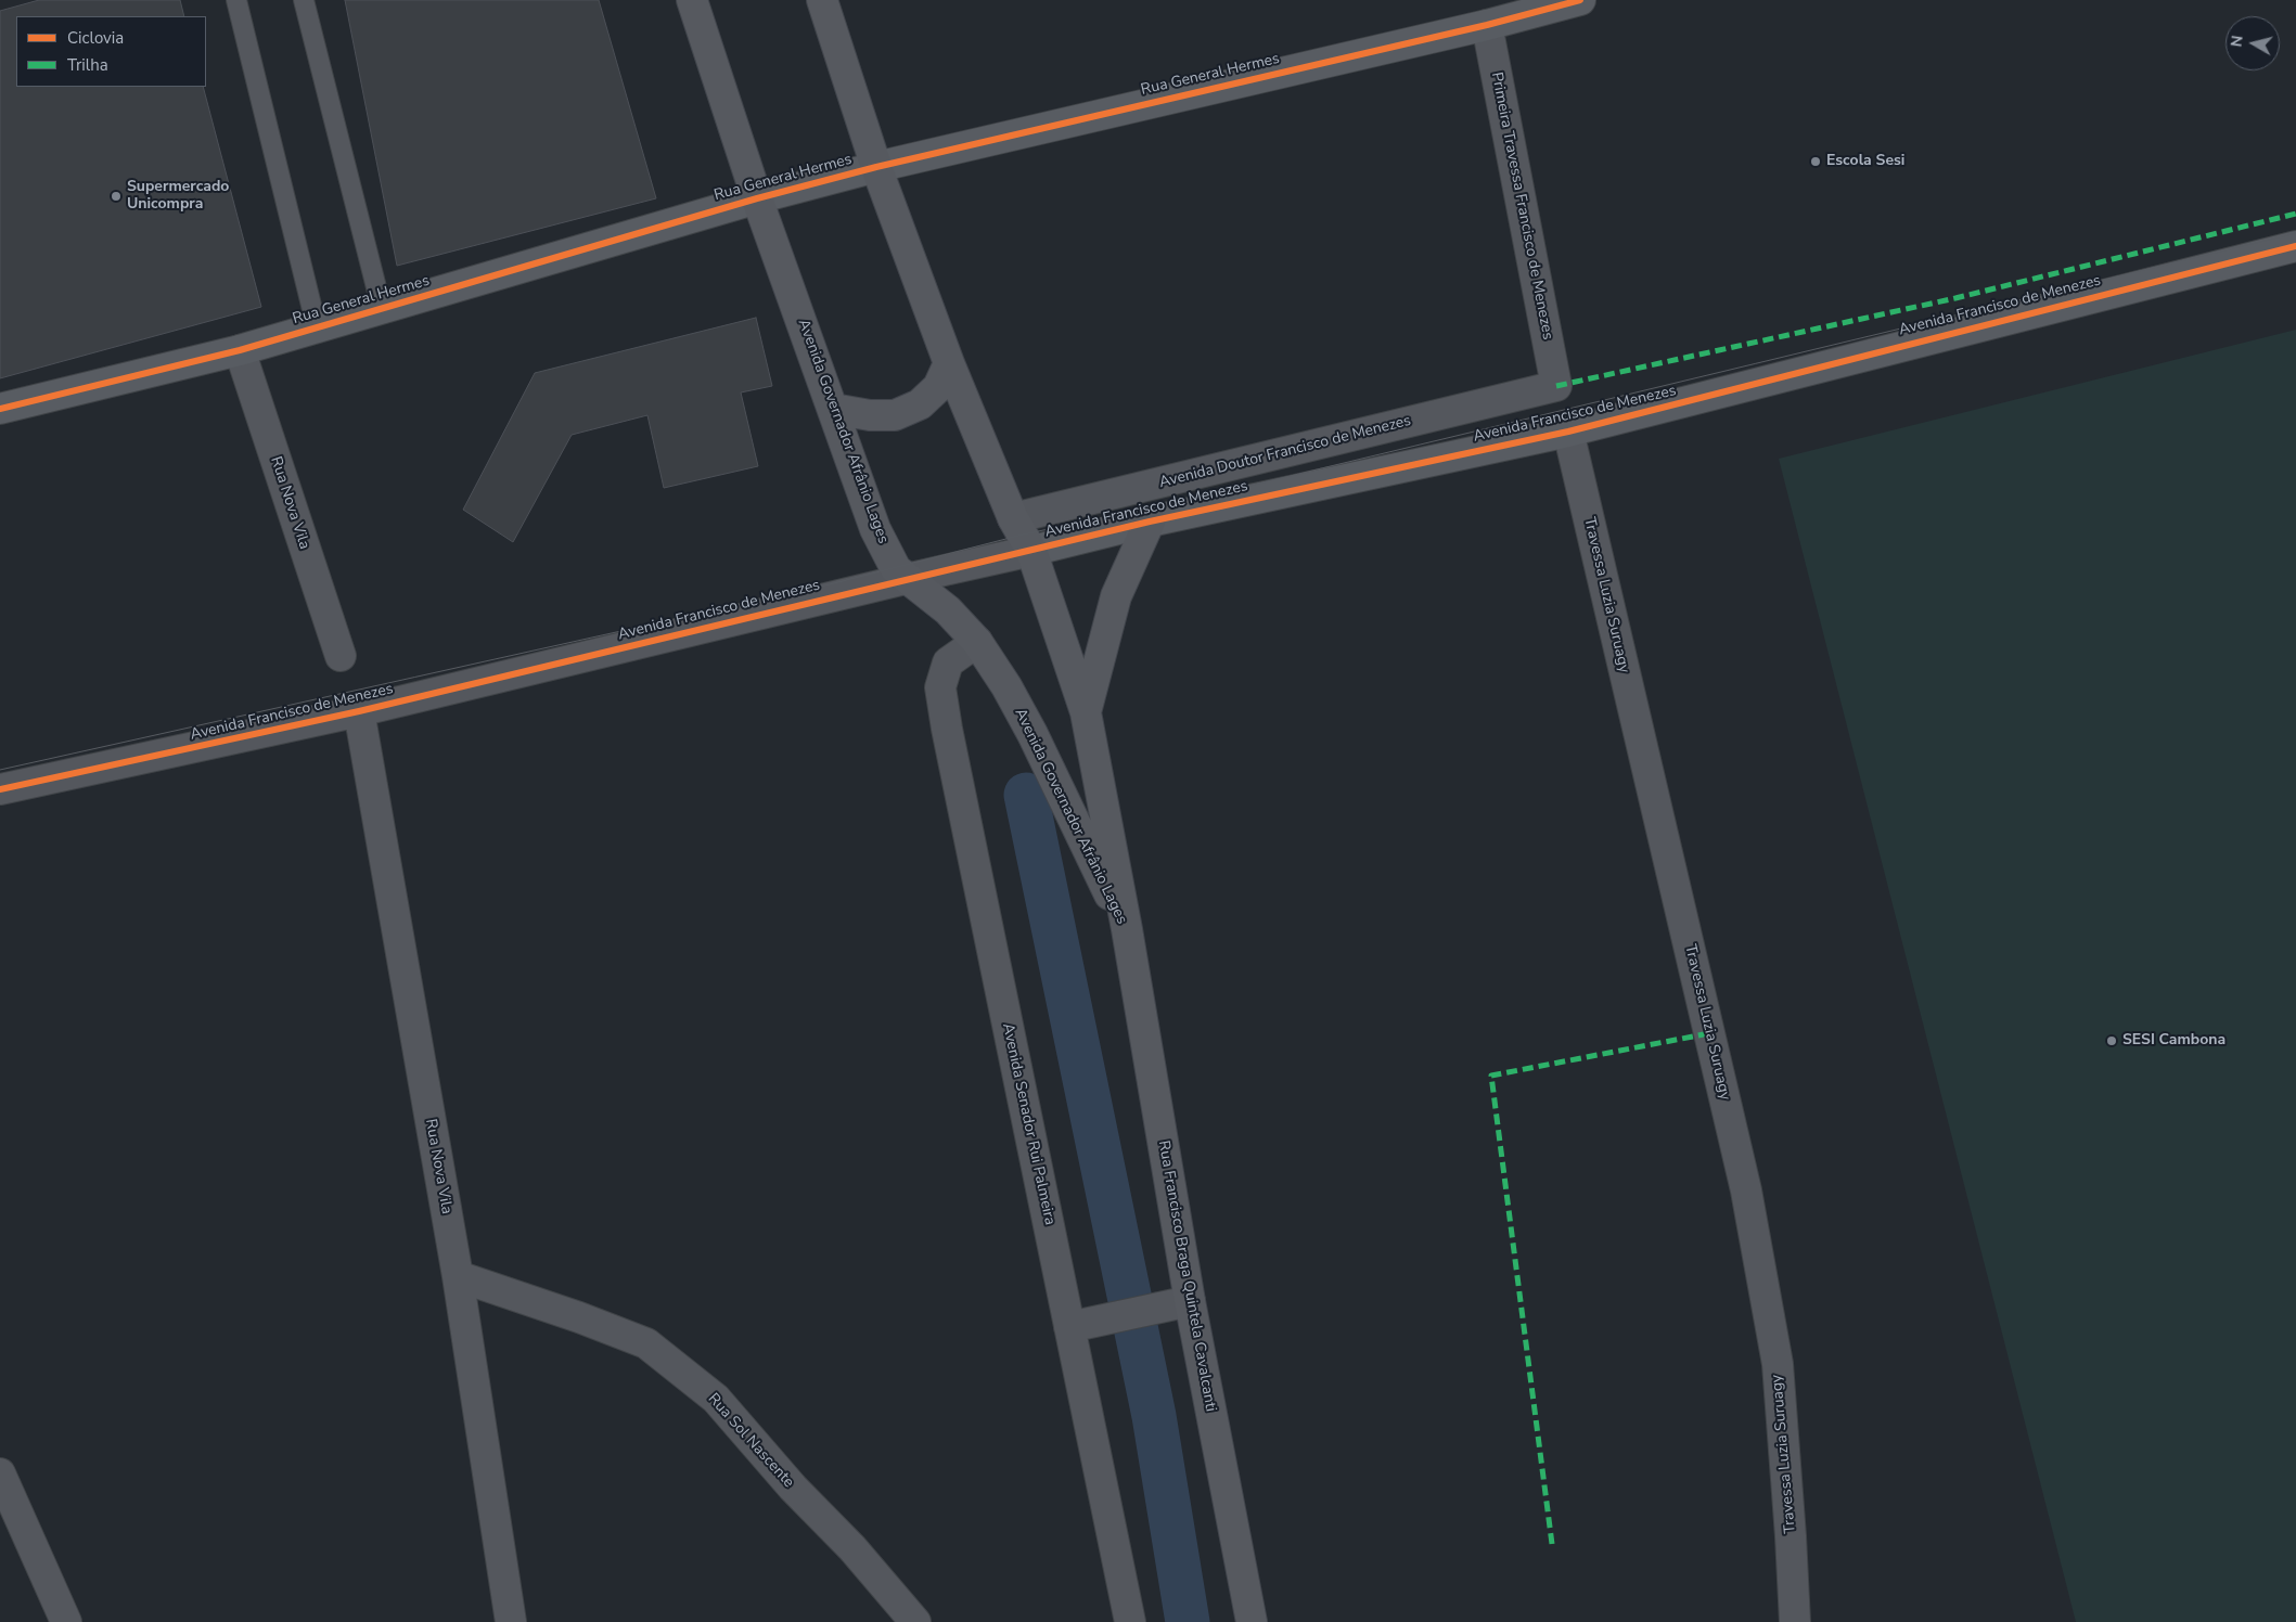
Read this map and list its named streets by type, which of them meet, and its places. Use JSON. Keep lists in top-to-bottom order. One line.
{"streets":{"main road":["Avenida Governador Afrânio Lages","Rua Francisco Braga Quintela Cavalcanti"],"street":["Rua General Hermes","Primeira Travessa Francisco de Menezes","Avenida Francisco de Menezes","Avenida Doutor Francisco de Menezes","Rua Nova Vila","Travessa Luzia Suruagy","Avenida Senador Rui Palmeira","Rua Sol Nascente"]},"crossings":[["Rua General Hermes","Primeira Travessa Francisco de Menezes"],["Rua General Hermes","Avenida Governador Afrânio Lages"],["Rua General Hermes","Rua Nova Vila"],["Primeira Travessa Francisco de Menezes","Avenida Doutor Francisco de Menezes"],["Avenida Francisco de Menezes","Avenida Governador Afrânio Lages"],["Avenida Francisco de Menezes","Rua Nova Vila"],["Avenida Francisco de Menezes","Travessa Luzia Suruagy"],["Avenida Governador Afrânio Lages","Avenida Doutor Francisco de Menezes"],["Avenida Governador Afrânio Lages","Avenida Senador Rui Palmeira"],["Avenida Governador Afrânio Lages","Rua Francisco Braga Quintela Cavalcanti"],["Rua Nova Vila","Rua Sol Nascente"]],"places":["Escola Sesi","Supermercado Unicompra","SESI Cambona"],"legend":["Ciclovia","Trilha"],"north":"left"}
